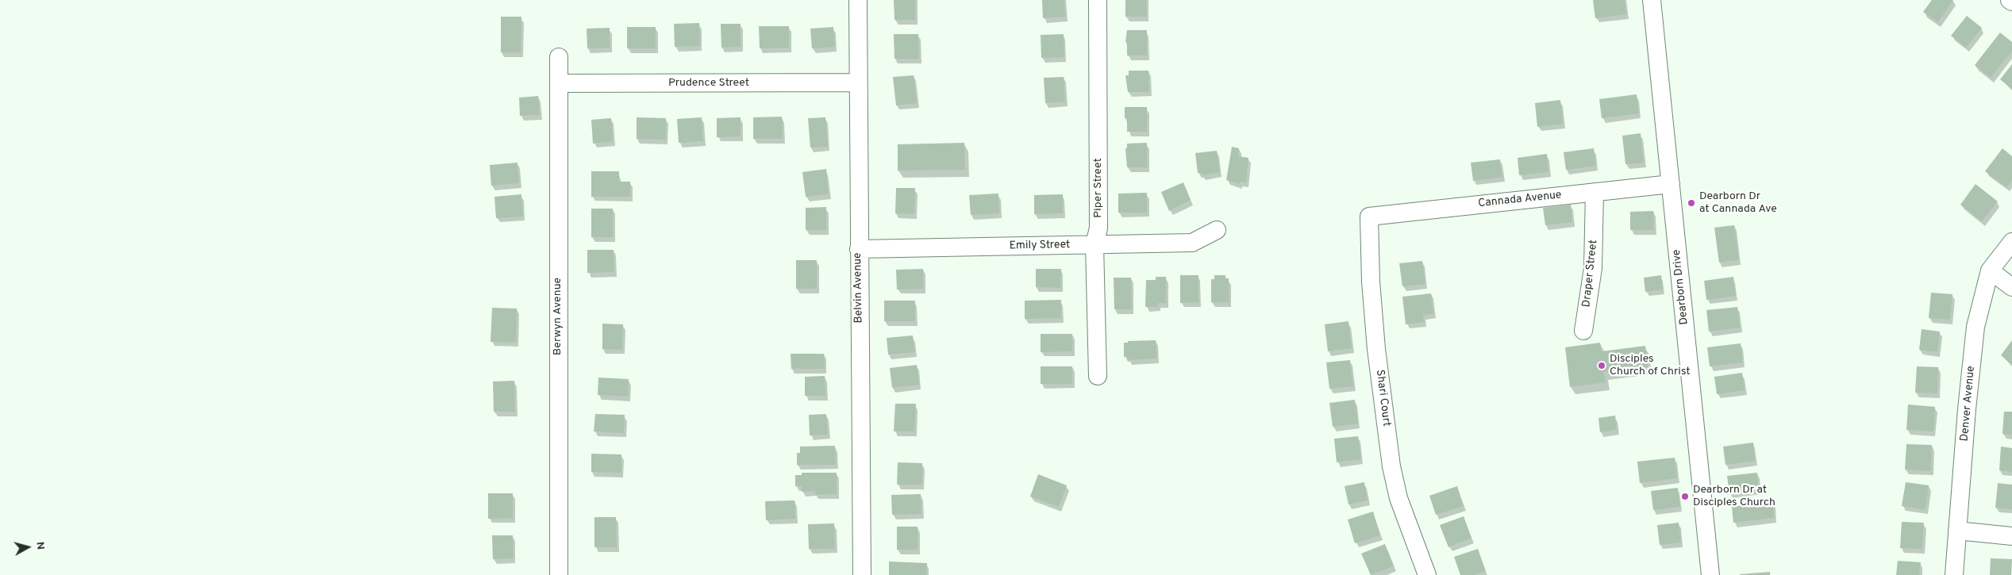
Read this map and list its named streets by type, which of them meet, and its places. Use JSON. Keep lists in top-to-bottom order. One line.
{"streets":{"street":["Prudence Street","Piper Street","Cannada Avenue","Emily Street","Draper Street","Dearborn Drive","Belvin Avenue","Berwyn Avenue","Shari Court","Denver Avenue"]},"crossings":[["Prudence Street","Belvin Avenue"],["Prudence Street","Berwyn Avenue"],["Piper Street","Emily Street"],["Cannada Avenue","Draper Street"],["Cannada Avenue","Dearborn Drive"],["Cannada Avenue","Shari Court"],["Emily Street","Belvin Avenue"]],"places":["Dearborn Dr at Cannada Ave","Disciples Church of Christ","Dearborn Dr at Disciples Church"],"north":"right"}
